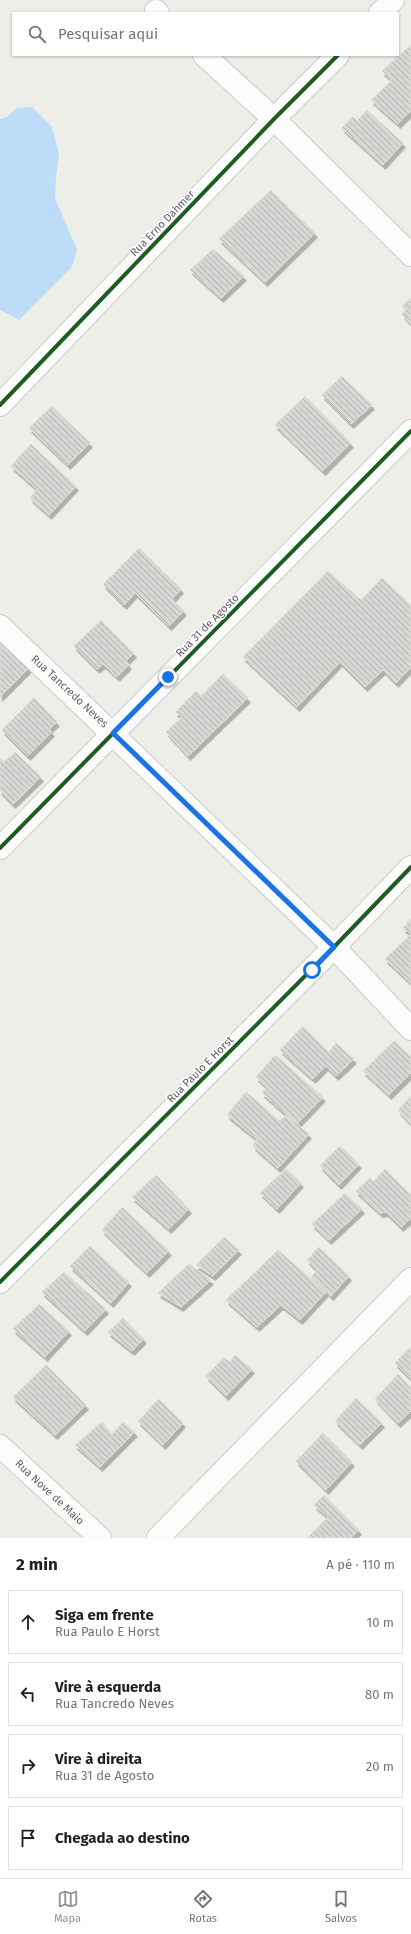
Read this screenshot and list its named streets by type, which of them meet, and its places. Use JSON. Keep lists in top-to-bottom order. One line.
{"streets":{"street":["Rua Erno Dahmer","Rua 31 de Agosto","Rua Tancredo Neves","Rua Paulo E Horst","Rua Nove de Maio"]},"crossings":[["Rua 31 de Agosto","Rua Tancredo Neves"],["Rua Tancredo Neves","Rua Paulo E Horst"]],"page":{"search":"Pesquisar aqui","heading":["2 min","A pé · 110 m"],"list":[["Siga em frente","Rua Paulo E Horst","10 m"],["Vire à esquerda","Rua Tancredo Neves","80 m"],["Vire à direita","Rua 31 de Agosto","20 m"],"Chegada ao destino"],"nav":["Mapa","Rotas","Salvos"]}}
